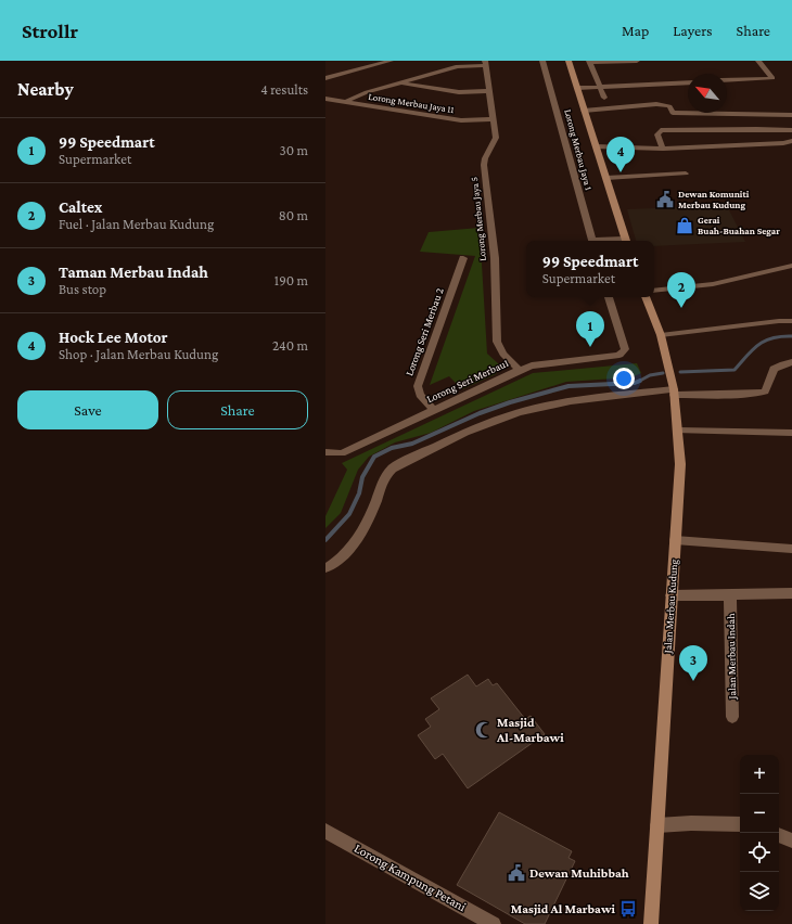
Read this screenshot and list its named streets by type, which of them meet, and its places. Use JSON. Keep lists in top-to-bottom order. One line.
{"streets":{"main road":["Jalan Merbau Kudung"],"street":["Lorong Merbau Jaya 11","Lorong Merbau Jaya 1","Lorong Merbau Jaya 5","Lorong Seri Merbau 2","Lorong Seri Merbau1","Jalan Merbau Indah","Lorong Kampung Petani"]},"crossings":[["Lorong Merbau Jaya 11","Lorong Merbau Jaya 5"],["Lorong Merbau Jaya 5","Lorong Seri Merbau1"],["Lorong Seri Merbau 2","Lorong Seri Merbau1"]],"places":{"public building":["Dewan Komuniti Merbau Kudung","Dewan Muhibbah"],"shop":["Gerai Buah-Buahan Segar"],"mosque":["Masjid Al-Marbawi"],"bus stop":["Masjid Al Marbawi"]},"north":"top left","page":{"header":"Strollr","nav":["Map","Layers","Share"],"heading":["Nearby","4 results"],"list":[{"mark":"1","name":"99 Speedmart","note":"Supermarket","value":"30 m"},{"mark":"2","name":"Caltex","note":"Fuel · Jalan Merbau Kudung","value":"80 m"},{"mark":"3","name":"Taman Merbau Indah","note":"Bus stop","value":"190 m"},{"mark":"4","name":"Hock Lee Motor","note":"Shop · Jalan Merbau Kudung","value":"240 m"}],"pins":["4","2","1","3"],"popup":["99 Speedmart","Supermarket"],"buttons":["Save","Share"],"map_buttons":["+","−"]}}
